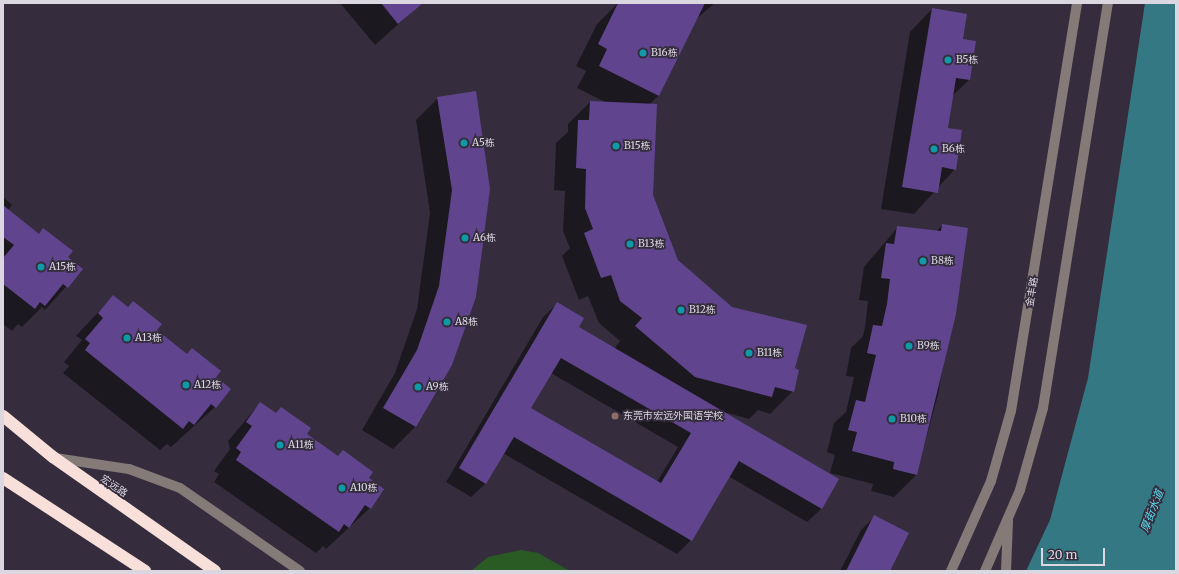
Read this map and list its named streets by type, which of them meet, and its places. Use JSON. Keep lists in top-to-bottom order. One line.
{"streets":{"highway":["宏远路"],"street":["金丰路"]},"water":["厚街水道"],"places":["B16栋","B5栋","A5栋","B15栋","B6栋","A6栋","B13栋","B8栋","A15栋","B12栋","A8栋","A13栋","B9栋","B11栋","A12栋","A9栋","东莞市宏远外国语学校","B10栋","A11栋","A10栋"],"scale_bar":"20 m"}
